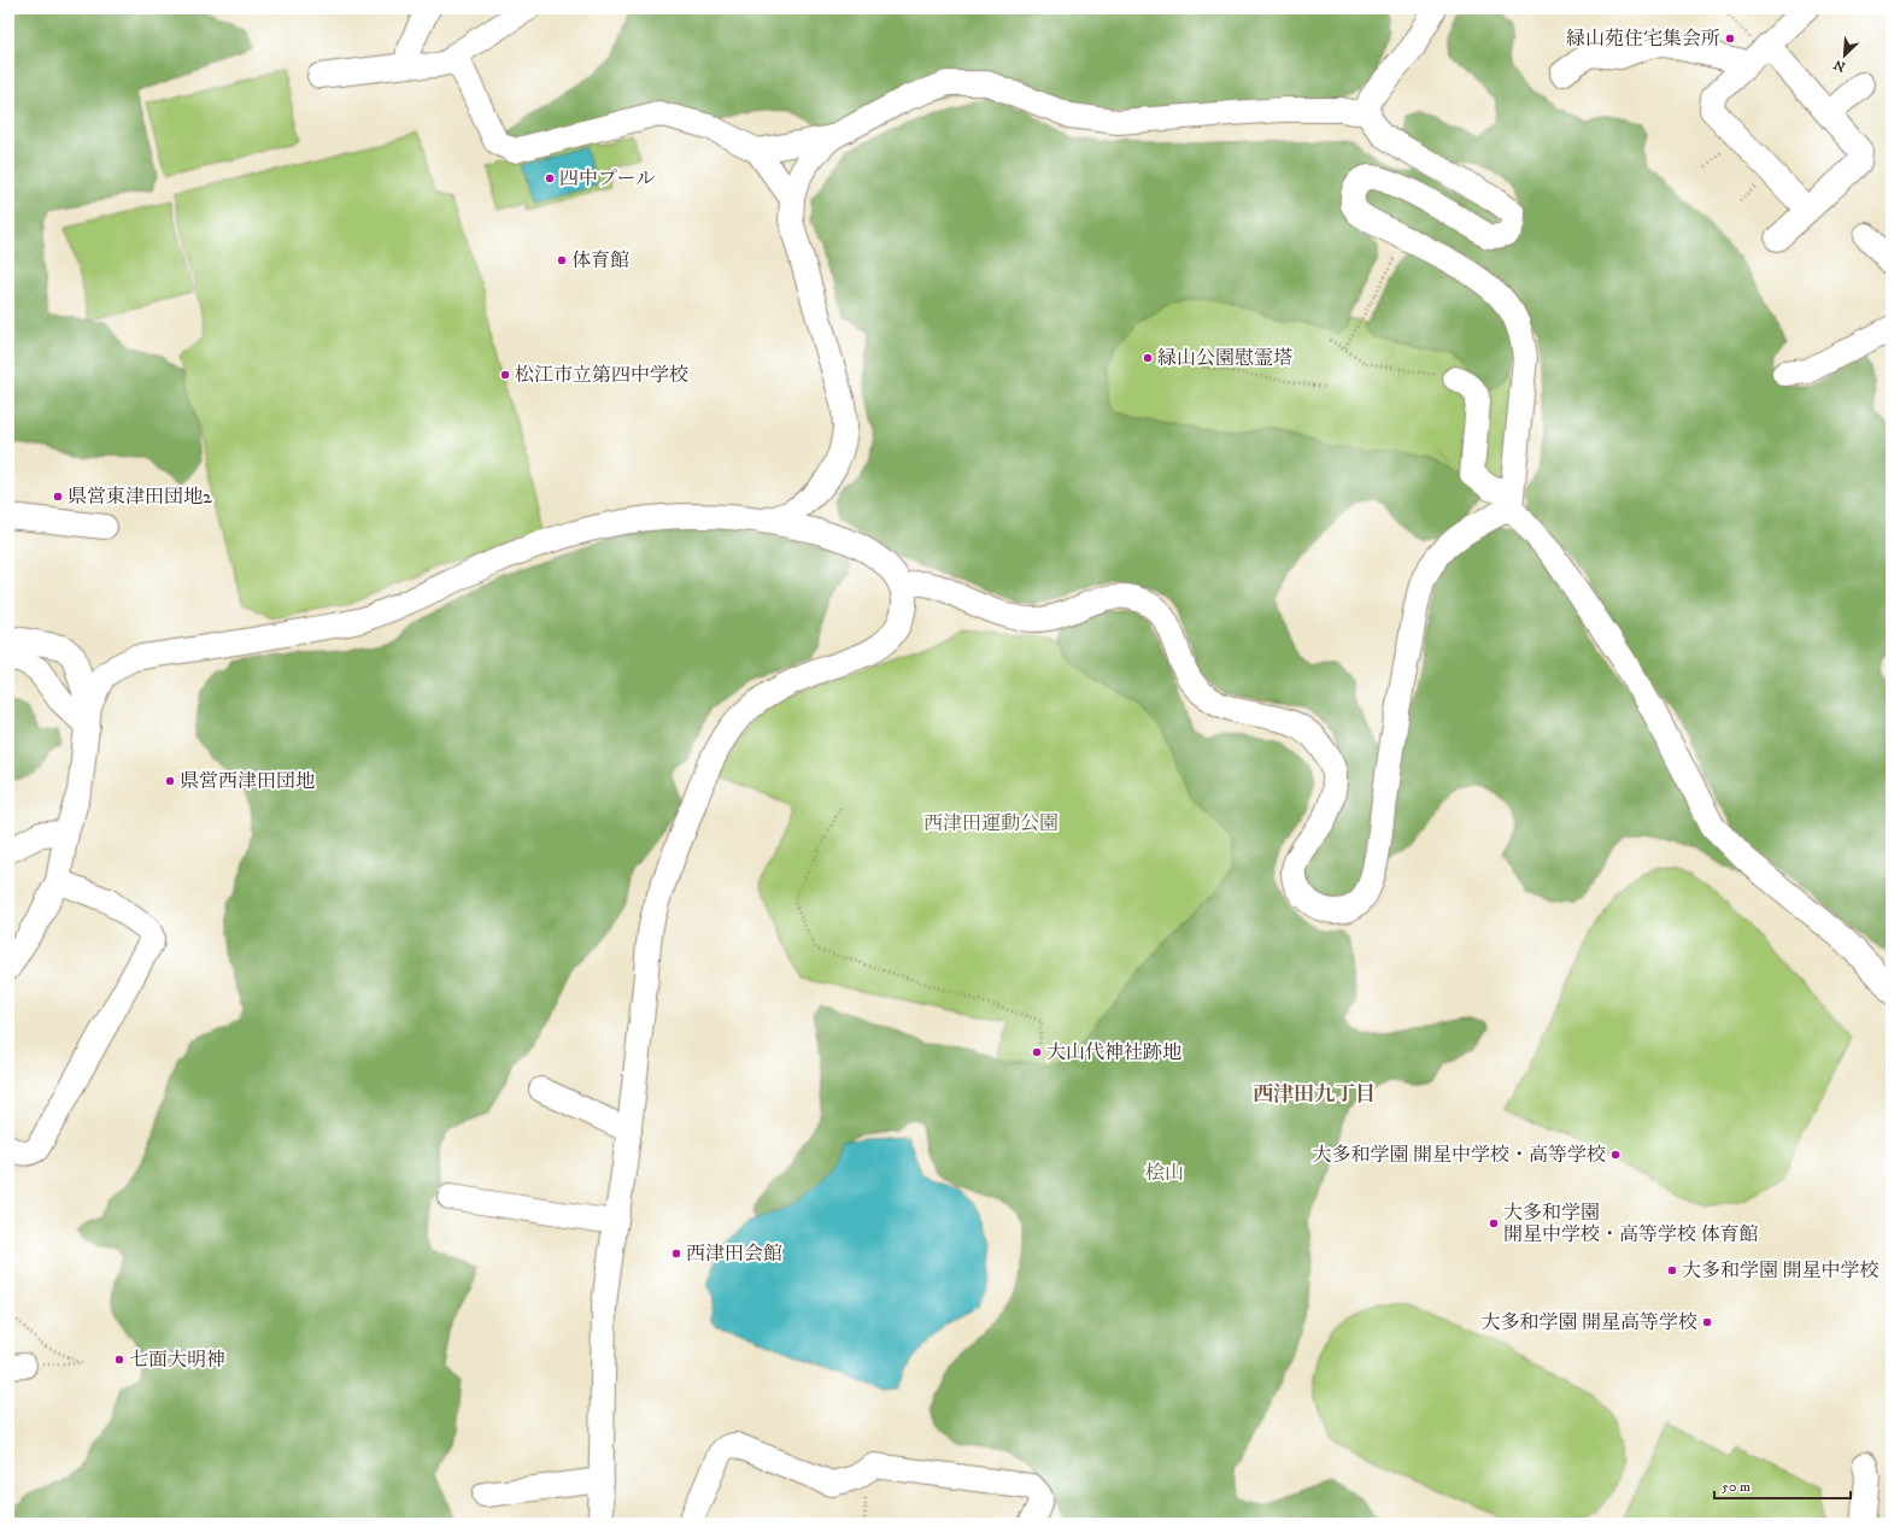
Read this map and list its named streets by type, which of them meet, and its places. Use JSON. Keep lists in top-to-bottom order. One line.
{"districts":["西津田九丁目"],"parks":["西津田運動公園","桧山"],"places":["緑山苑住宅集会所","四中プール","体育館","緑山公園慰霊塔","松江市立第四中学校","県営東津田団地2","県営西津田団地","大山代神社跡地","大多和学園 開星中学校・高等学校","大多和学園 開星中学校・高等学校 体育館","西津田会館","大多和学園 開星中学校","大多和学園 開星高等学校","七面大明神"],"scale_bar":"50 m","north":"bottom left"}
